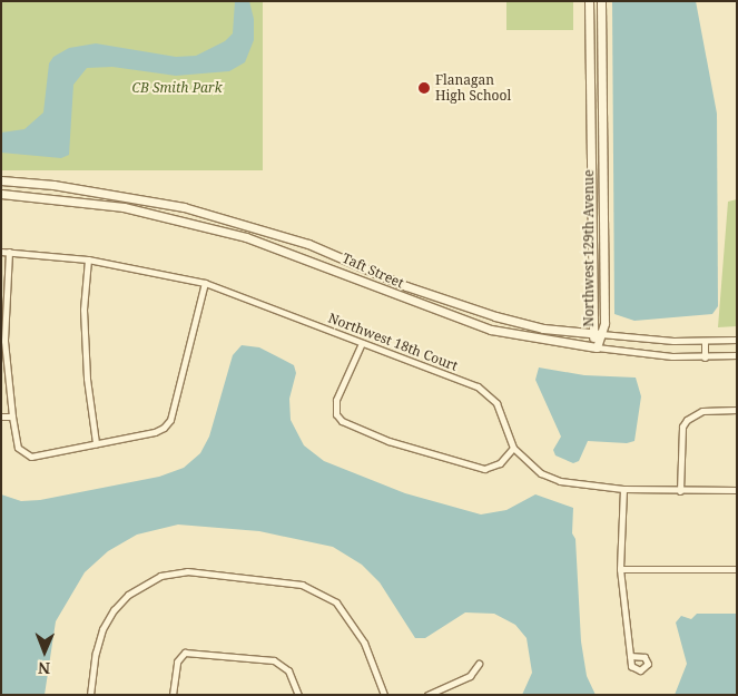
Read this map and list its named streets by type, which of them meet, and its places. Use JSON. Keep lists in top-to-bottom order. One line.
{"streets":{"street":["Northwest 129th Avenue","Taft Street","Northwest 18th Court"]},"crossings":[["Northwest 129th Avenue","Taft Street"]],"parks":["CB Smith Park"],"places":["Flanagan High School"],"north":"bottom"}
